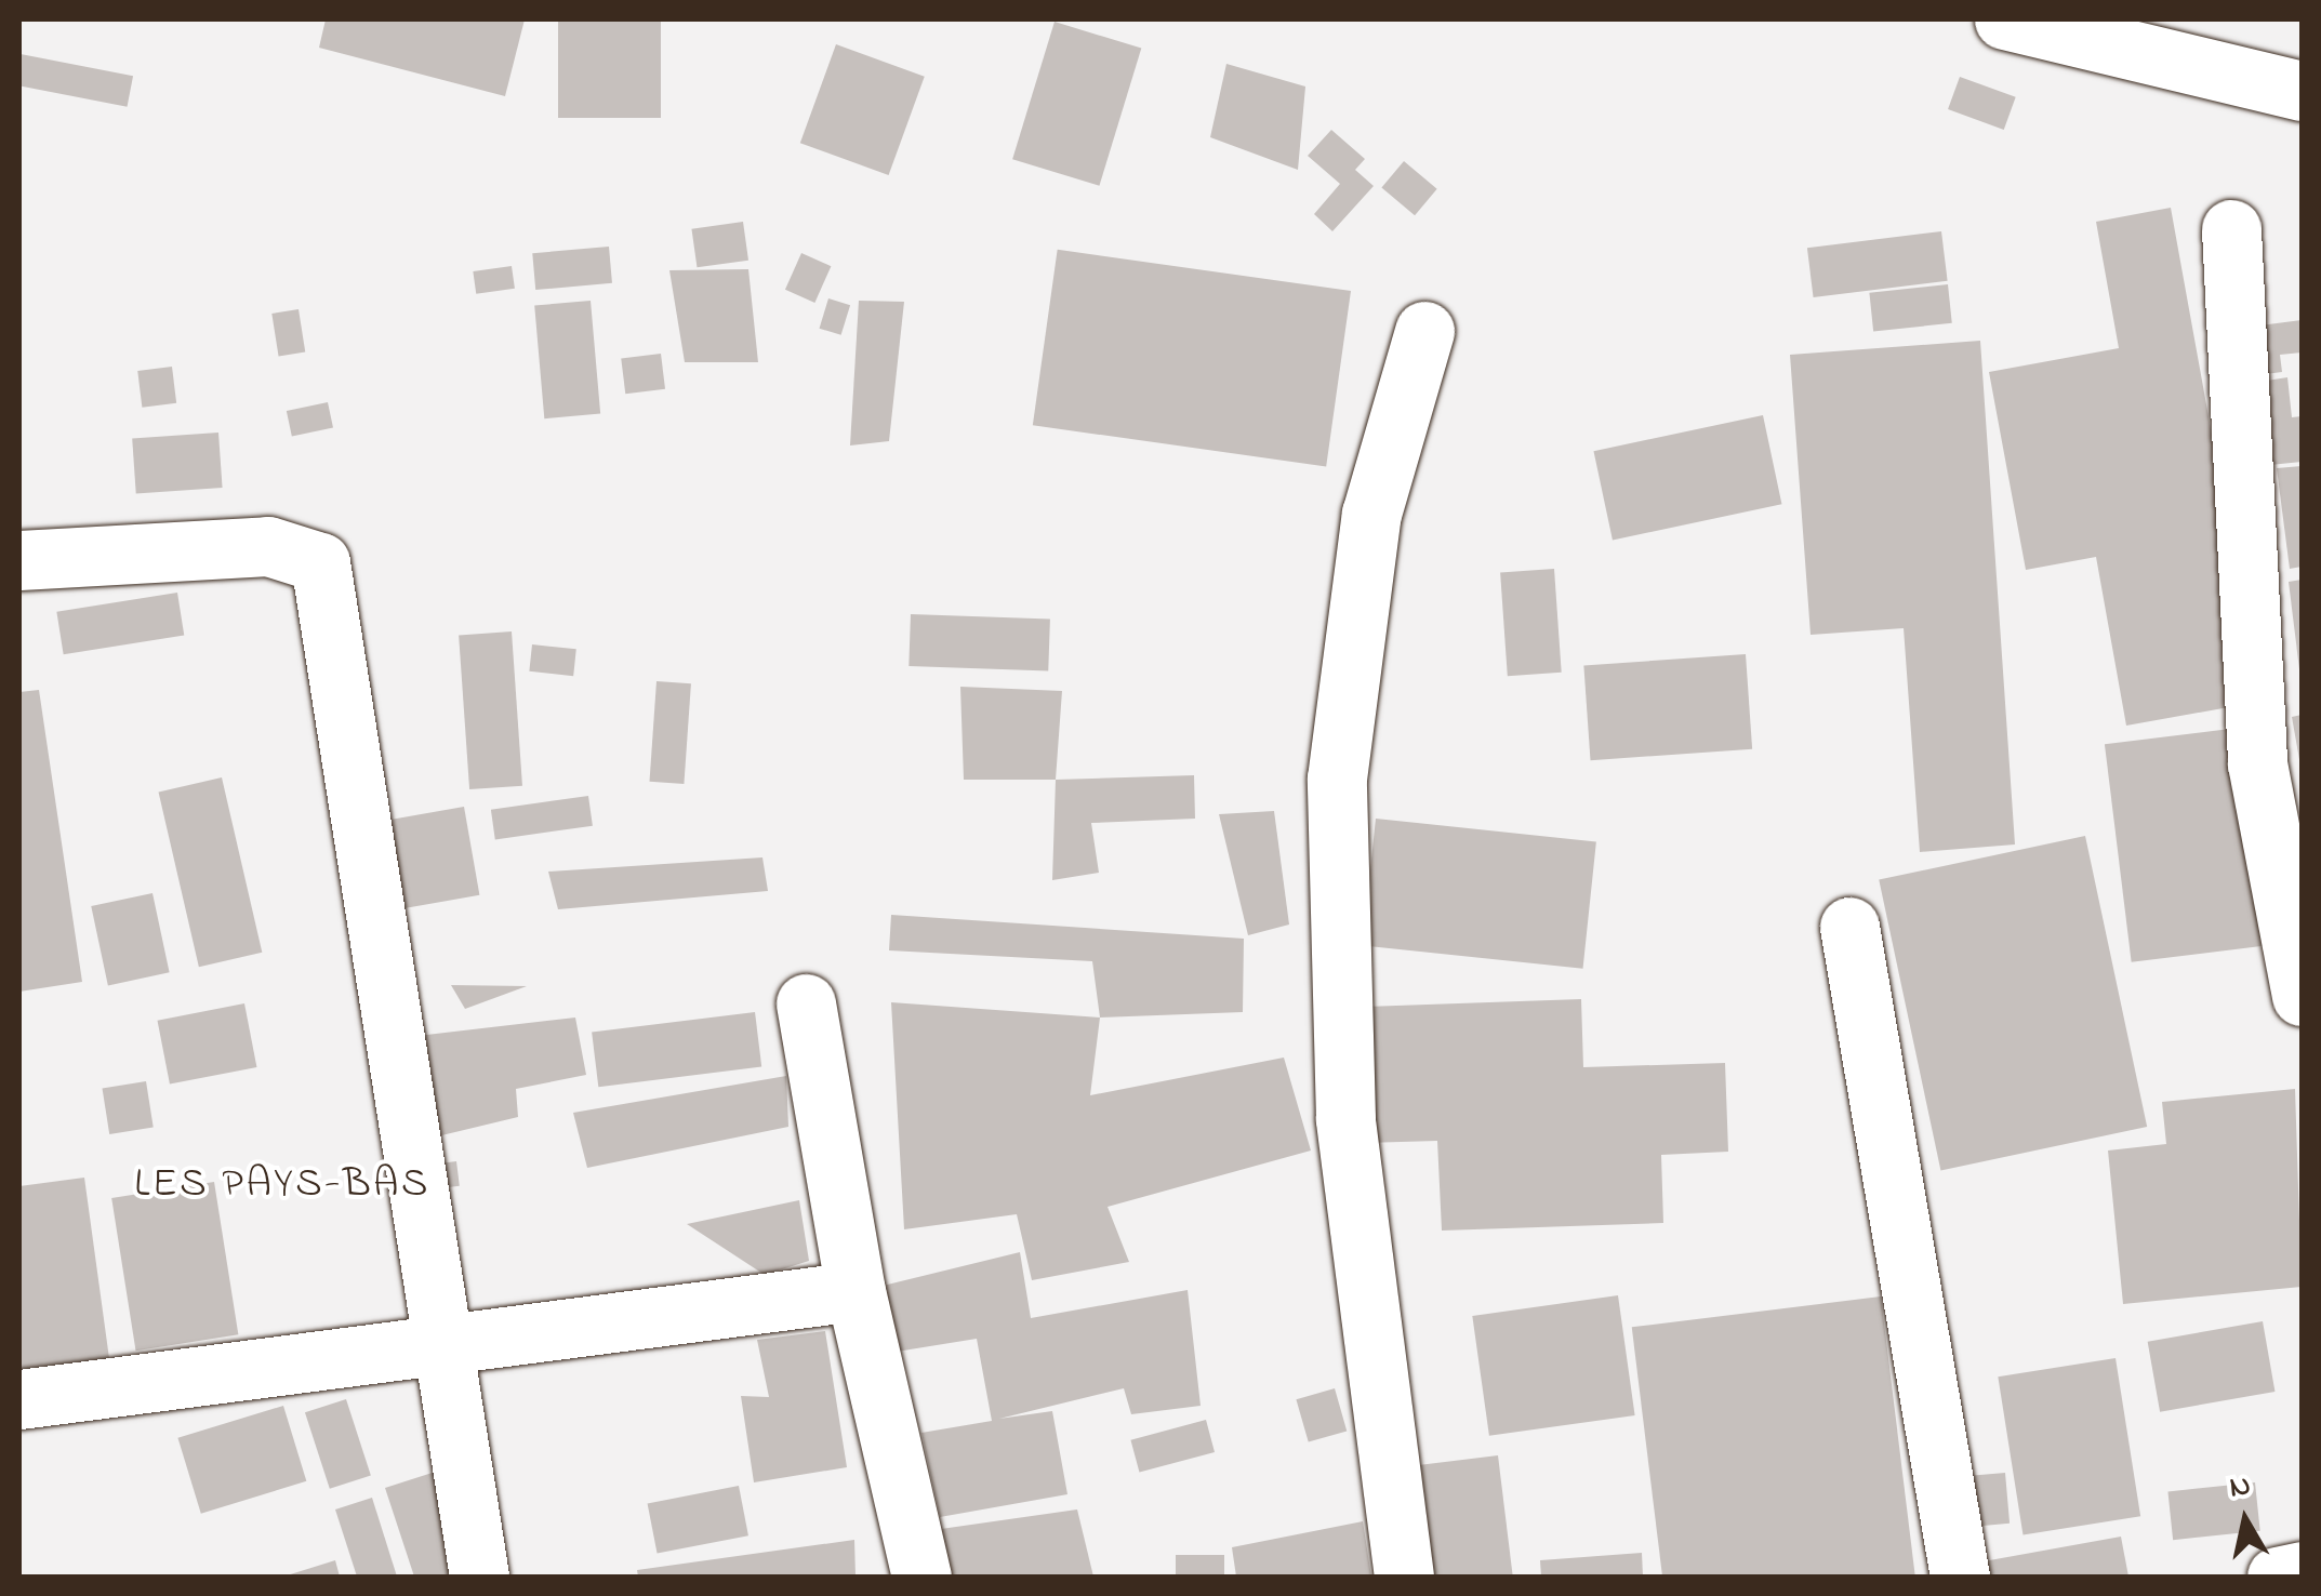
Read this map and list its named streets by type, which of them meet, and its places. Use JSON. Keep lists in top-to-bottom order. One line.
{"districts":["LES PAYS-BAS"],"north":"top"}
